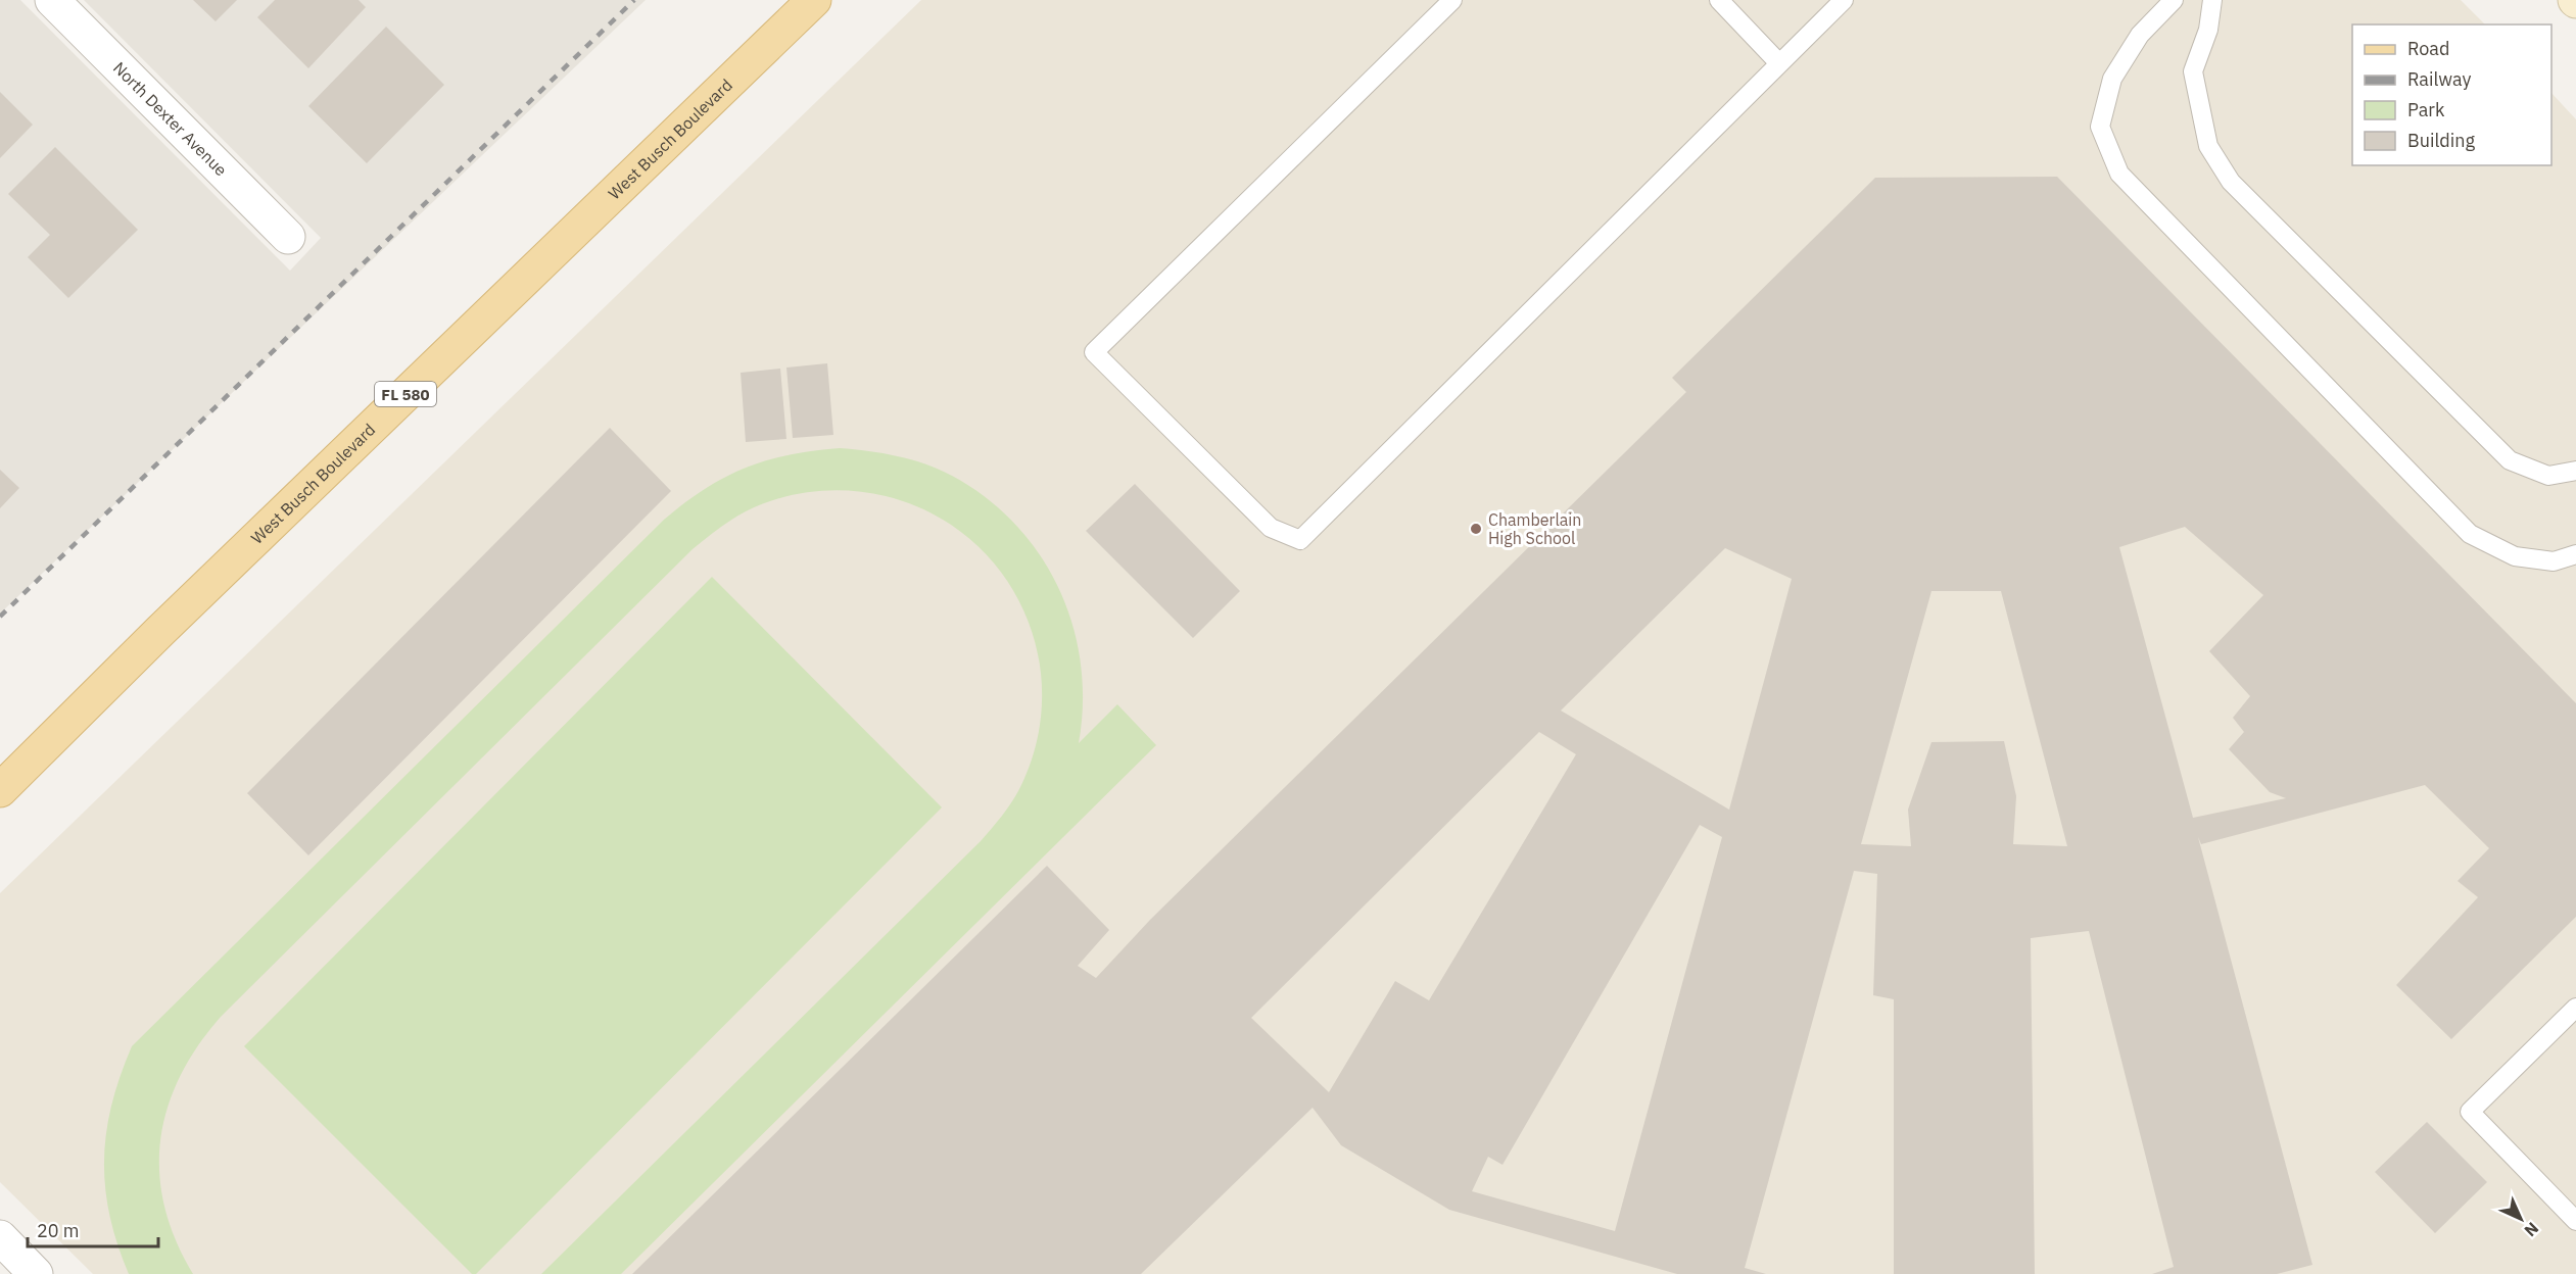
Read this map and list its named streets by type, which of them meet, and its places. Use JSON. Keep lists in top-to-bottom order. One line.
{"streets":{"main road":["West Busch Boulevard","FL 580"],"street":["North Dexter Avenue"]},"places":["Chamberlain High School"],"legend":["Road","Railway","Park","Building"],"scale_bar":"20 m","north":"bottom right"}
